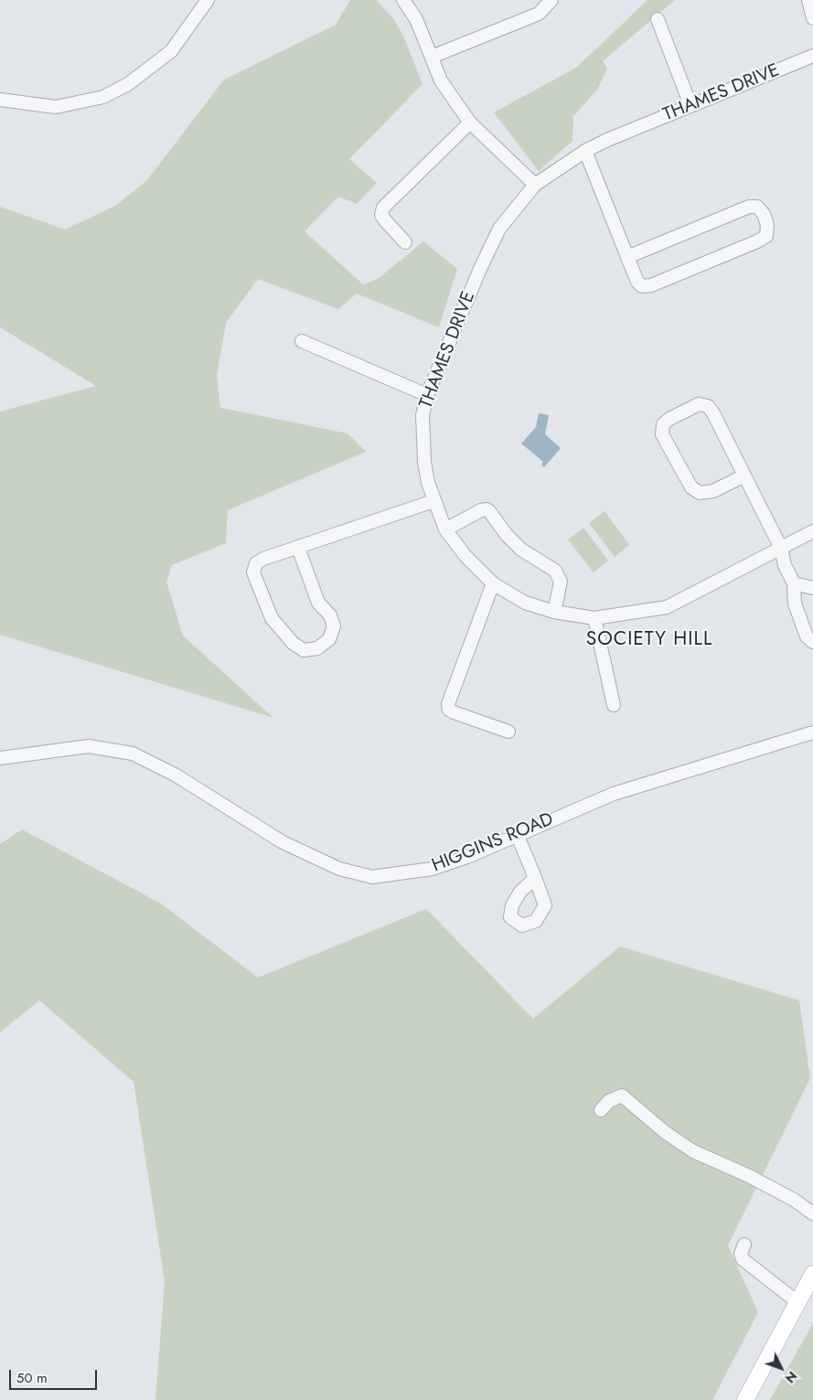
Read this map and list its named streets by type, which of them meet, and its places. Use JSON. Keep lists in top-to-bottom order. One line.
{"streets":{"street":["THAMES DRIVE","HIGGINS ROAD"]},"districts":["SOCIETY HILL"],"scale_bar":"50 m","north":"bottom right"}
